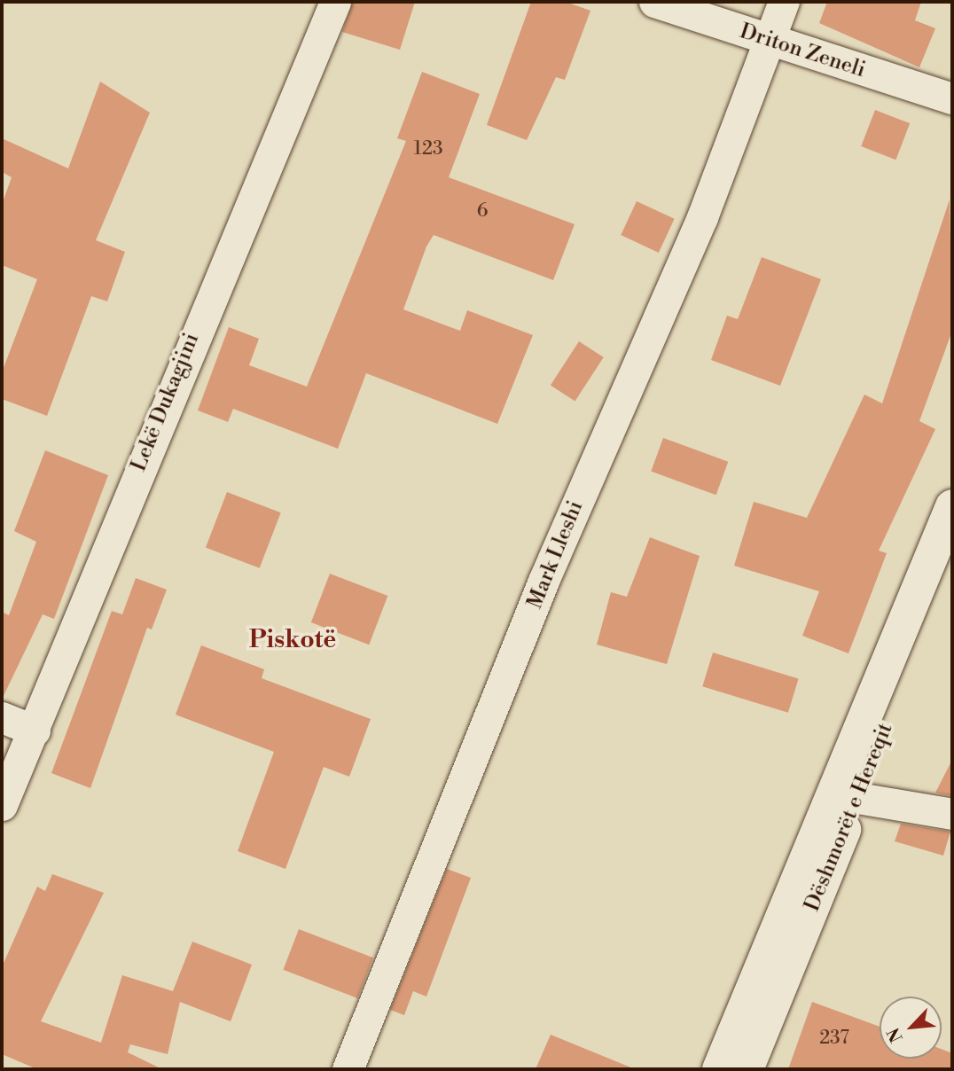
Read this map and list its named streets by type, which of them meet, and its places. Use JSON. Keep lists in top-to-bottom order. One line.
{"streets":{"main road":["Dëshmorët e Hereqit"],"street":["Driton Zeneli","Lekë Dukagjini","Mark Lleshi"]},"crossings":[["Driton Zeneli","Mark Lleshi"]],"districts":["Piskotë"],"house_numbers":["123","6","237"],"north":"bottom left"}
